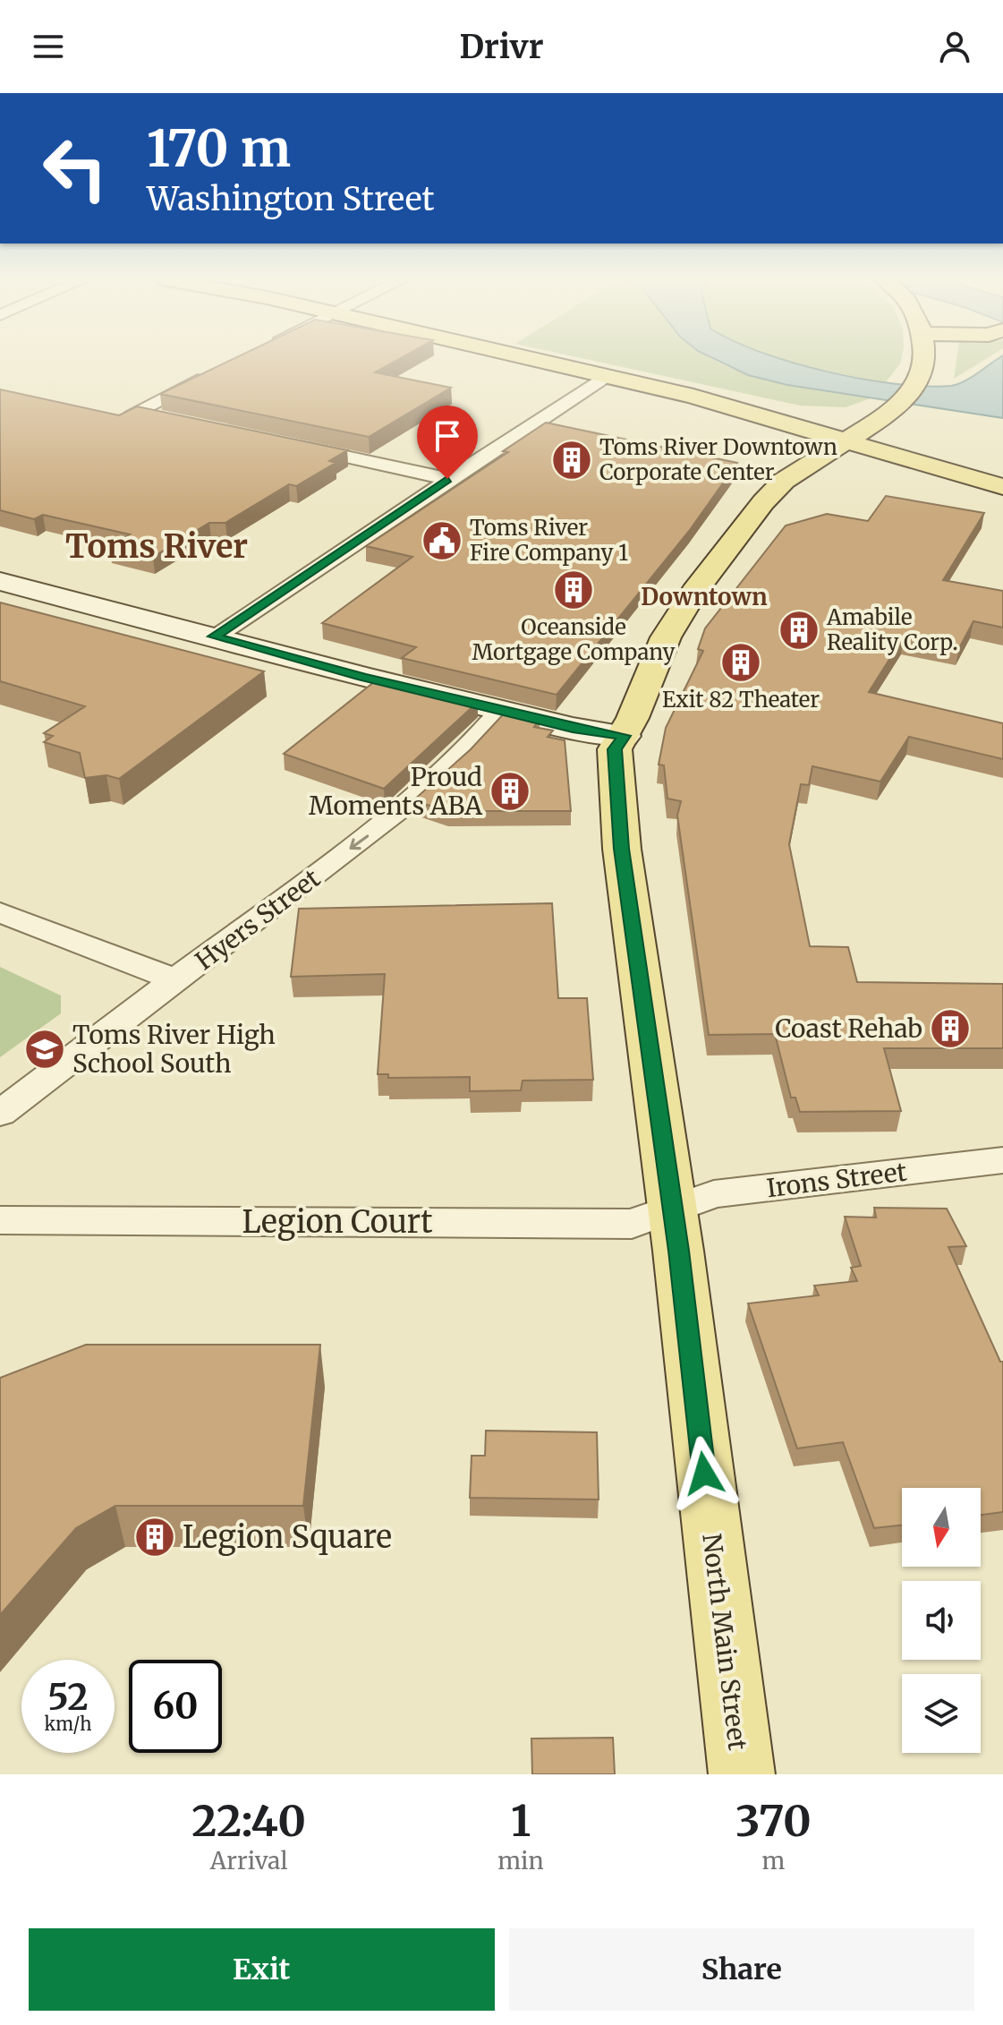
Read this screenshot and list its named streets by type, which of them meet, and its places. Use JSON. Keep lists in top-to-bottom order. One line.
{"streets":{"main road":["North Main Street"],"street":["Hyers Street","Irons Street","Legion Court"]},"crossings":[["Irons Street","Legion Court"],["Irons Street","North Main Street"],["Legion Court","North Main Street"]],"districts":["Toms River","Downtown"],"places":{"building":["Toms River Downtown Corporate Center","Oceanside Mortgage Company","Amabile Reality Corp.","Exit 82 Theater","Proud Moments ABA","Coast Rehab","Legion Square"],"public building":["Toms River Fire Company 1"],"school or university":["Toms River High School South"]},"north":"bottom","page":{"header":"Drivr","turn":["170 m","Washington Street"],"speed":"52 km/h","limit":"60","eta":["22:40","Arrival","1","min","370","m"],"buttons":["Exit","Share"]}}
